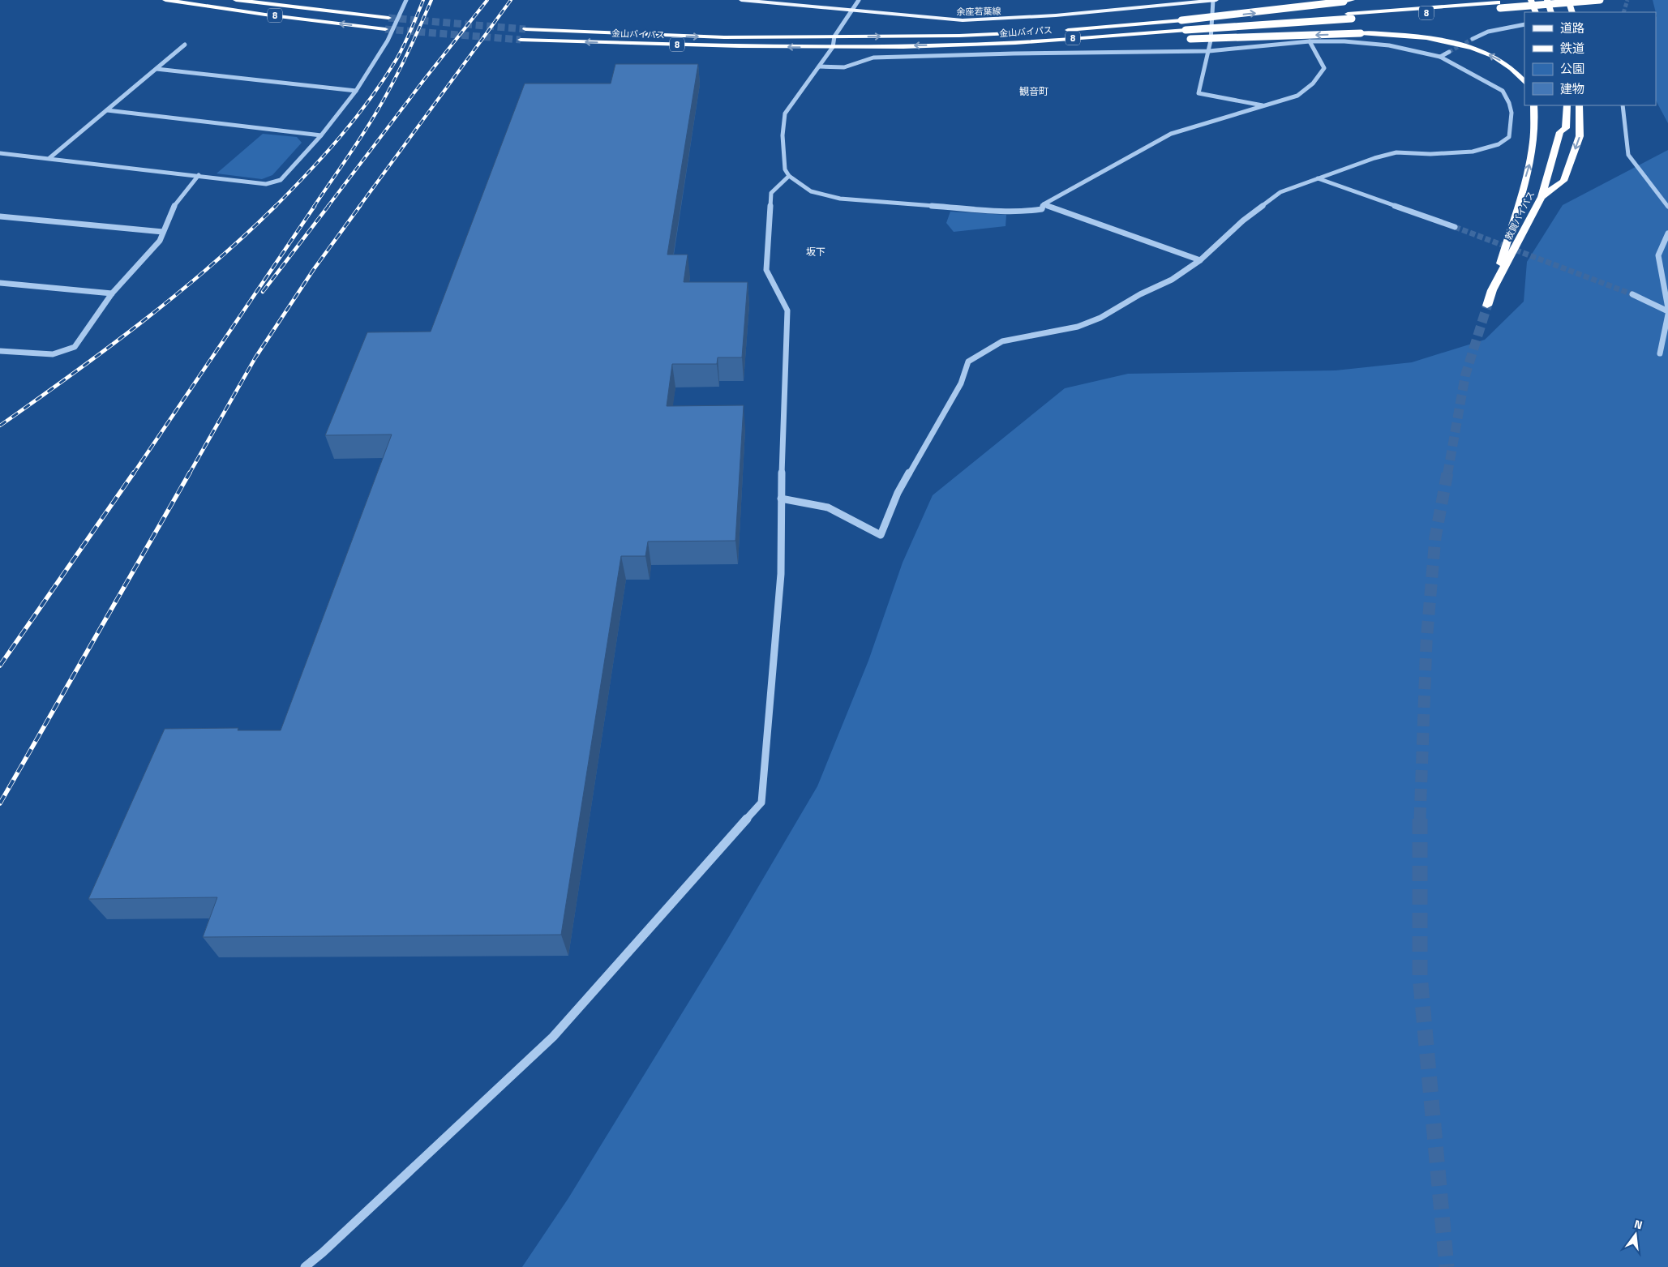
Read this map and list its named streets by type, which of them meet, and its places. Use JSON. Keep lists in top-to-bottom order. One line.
{"streets":{"highway":["8","金山バイパス","敦賀バイパス"],"main road":["余座若葉線"]},"districts":["観音町","坂下"],"legend":["道路","鉄道","公園","建物"],"north":"top"}
